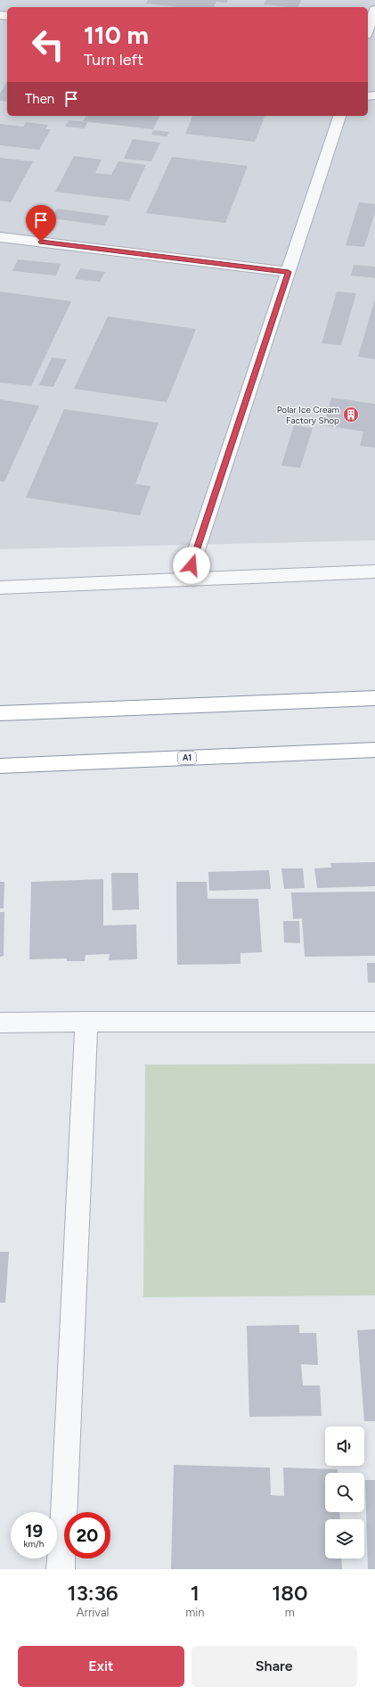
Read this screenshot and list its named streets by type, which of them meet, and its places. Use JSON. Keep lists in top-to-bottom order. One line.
{"streets":{"highway":["A1"]},"places":{"building":["Polar Ice Cream Factory Shop"]},"page":{"turn":["110 m","Turn left"],"then":"Then","speed":"19 km/h","limit":"20","eta":["13:36","Arrival","1","min","180","m"],"buttons":["Exit","Share"]}}
